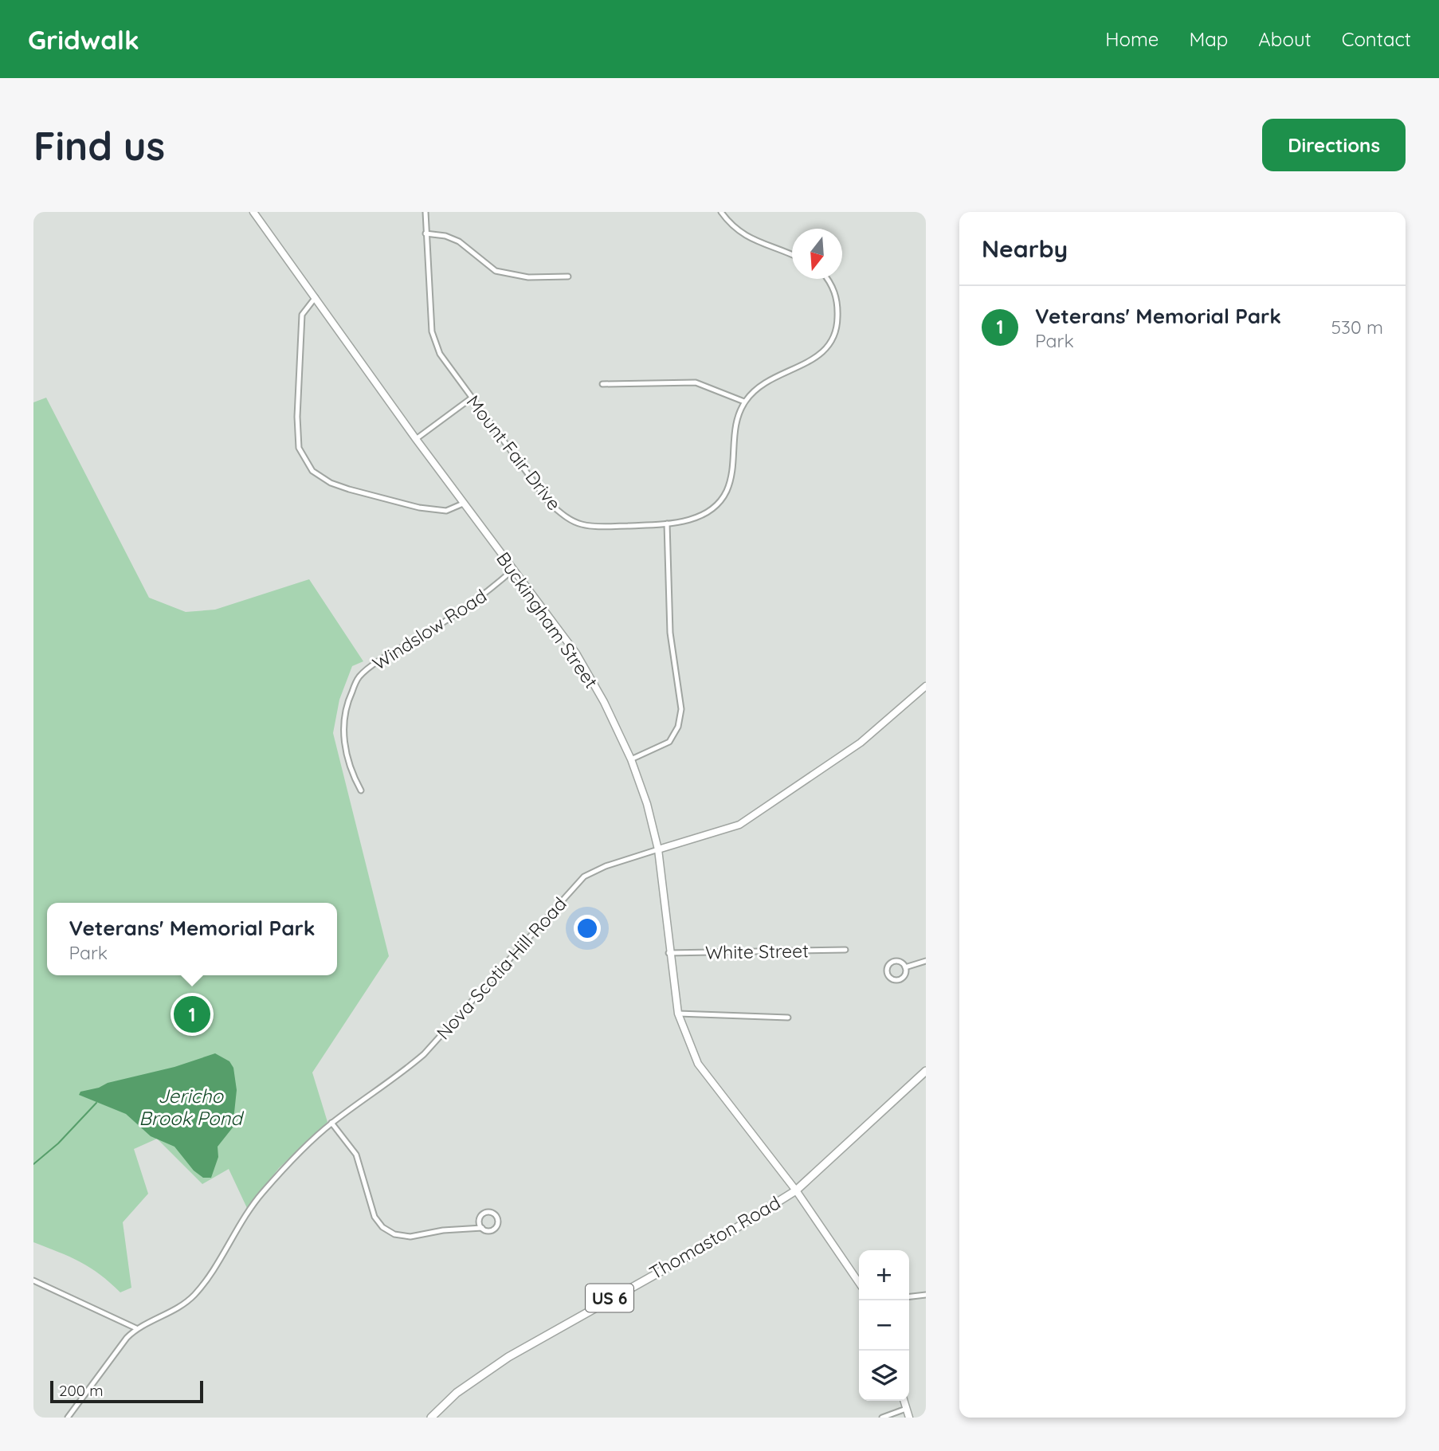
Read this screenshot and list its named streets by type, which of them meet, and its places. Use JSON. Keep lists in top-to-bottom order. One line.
{"streets":{"main road":["Buckingham Street","Nova Scotia Hill Road","Thomaston Road","US 6"],"street":["Mount Fair Drive","Windslow Road","White Street"]},"crossings":[["Buckingham Street","Windslow Road"],["Buckingham Street","White Street"],["Buckingham Street","Nova Scotia Hill Road"],["Buckingham Street","Thomaston Road"]],"water":["Jericho Brook Pond"],"scale_bar":"200 m","north":"bottom","page":{"header":"Gridwalk","nav":["Home","Map","About","Contact"],"buttons":"Directions","title":"Find us","heading":"Nearby","list":[{"mark":"1","name":"Veterans' Memorial Park","note":"Park","value":"530 m"}],"popup":["Veterans' Memorial Park","Park"],"pins":"1","map_buttons":["+","−"],"scale":"200 m"}}
